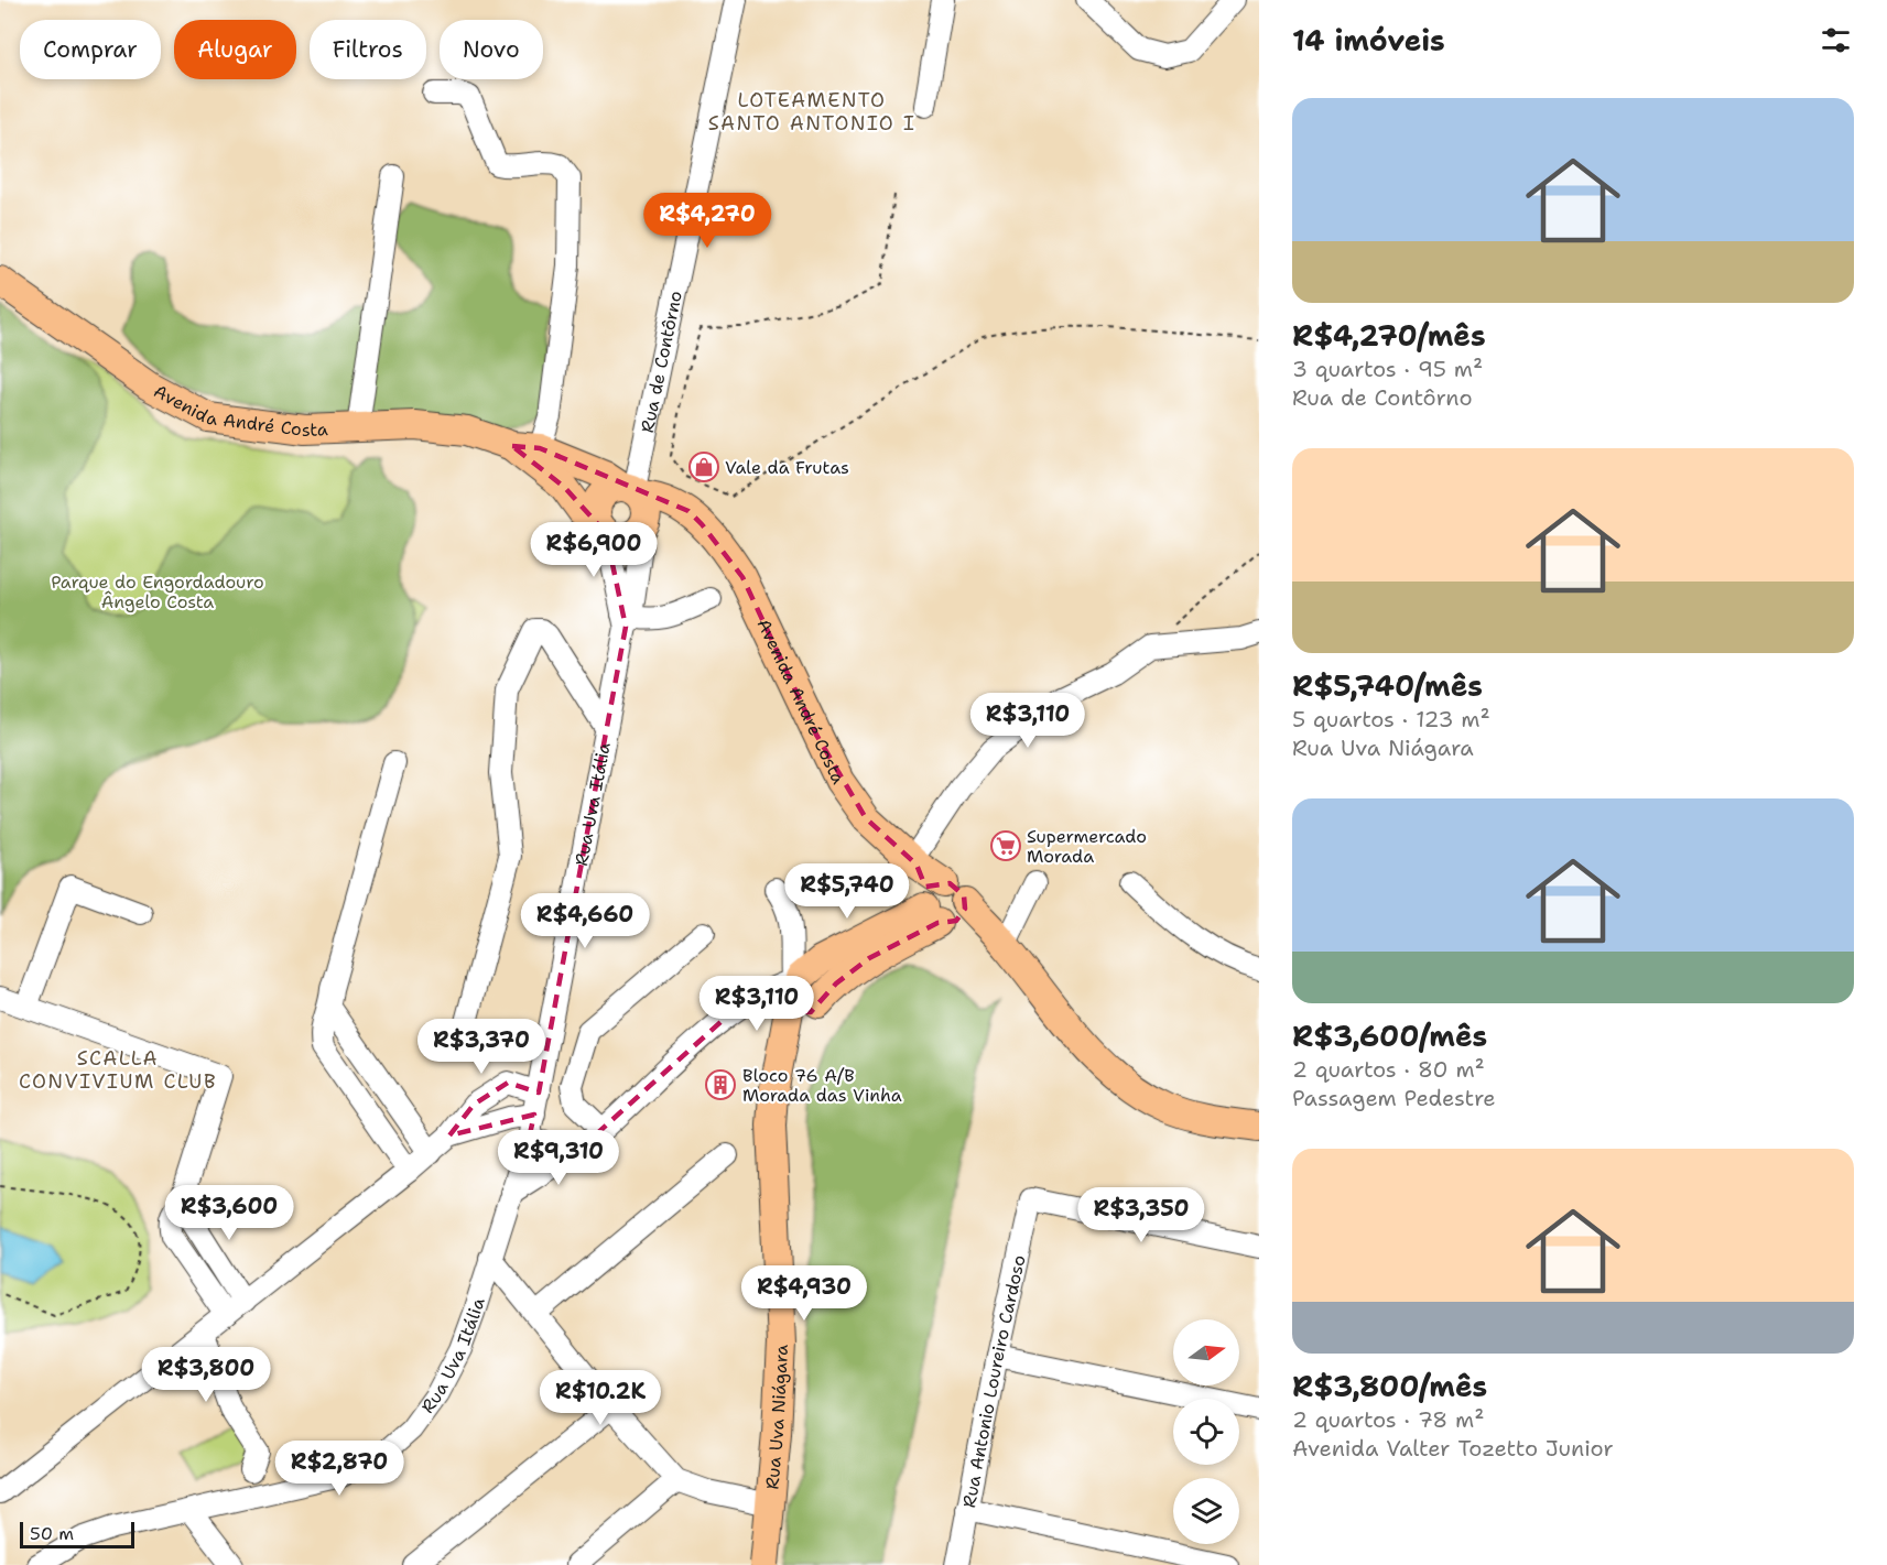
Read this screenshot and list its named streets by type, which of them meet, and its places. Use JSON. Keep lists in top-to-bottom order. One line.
{"streets":{"main road":["Avenida André Costa","Rua Uva Niágara"],"street":["Rua de Contôrno","Rua Uva Itália","Rua Antonio Loureiro Cardoso"]},"crossings":[["Rua de Contôrno","Avenida André Costa"],["Rua de Contôrno","Rua Uva Itália"],["Avenida André Costa","Rua Uva Itália"],["Avenida André Costa","Rua Uva Niágara"]],"districts":["LOTEAMENTO SANTO ANTONIO I","SCALLA CONVIVIUM CLUB"],"parks":["Parque do Engordadouro Ângelo Costa"],"places":{"shop":["Vale da Frutas"],"supermarket":["Supermercado Morada"],"building":["Bloco 76 A/B Morada das Vinha"]},"scale_bar":"50 m","north":"right","page":{"heading":"14 imóveis","chip":["Comprar","Alugar","Filtros","Novo"],"list":[{"name":"R$4,270/mês","note":"3 quartos · 95 m² · Rua de Contôrno"},{"name":"R$5,740/mês","note":"5 quartos · 123 m² · Rua Uva Niágara"},{"name":"R$3,600/mês","note":"2 quartos · 80 m² · Passagem Pedestre"},{"name":"R$3,800/mês","note":"2 quartos · 78 m² · Avenida Valter Tozetto Junior"}],"price":["R$4,270","R$6,900","R$3,110","R$5,740","R$4,660","R$3,110","R$3,370","R$9,310","R$3,600","R$3,350","R$4,930","R$3,800","R$10.2K","R$2,870"],"scale":"50 m"}}
